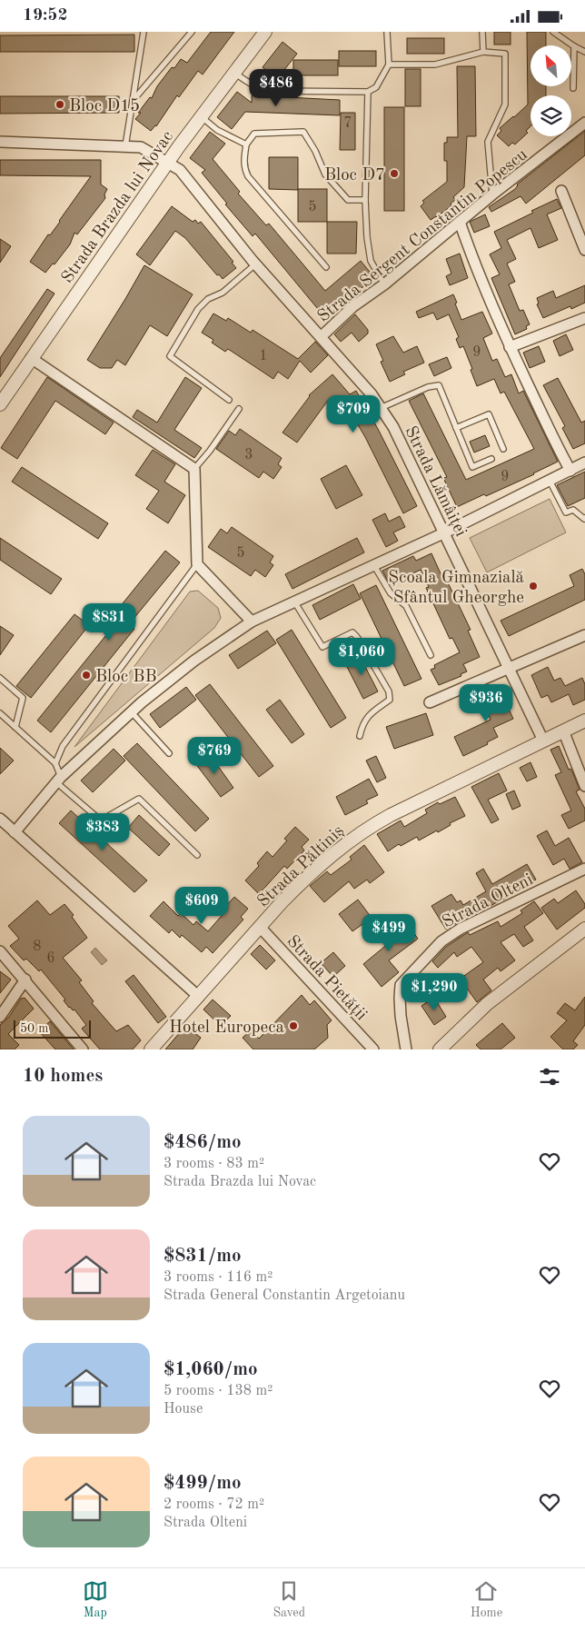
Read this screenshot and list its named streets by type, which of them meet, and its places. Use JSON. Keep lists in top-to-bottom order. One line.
{"streets":{"street":["Strada Brazda lui Novac","Strada Sergent Constantin Popescu","Strada Lămâiței","Strada Păltiniș","Strada Olteni","Strada Pietății"]},"crossings":[["Strada Brazda lui Novac","Strada Lămâiței"],["Strada Sergent Constantin Popescu","Strada Lămâiței"],["Strada Lămâiței","Strada Păltiniș"],["Strada Păltiniș","Strada Pietății"]],"places":["Bloc D15","Bloc D7","Școala Gimnazială Sfântul Gheorghe","Bloc BB","Hotel Europeca"],"house_numbers":["7","5","9","1","3","9","5","8","6"],"scale_bar":"50 m","north":"top left","page":{"status":"19:52","price":["$486","$709","$831","$1,060","$936","$769","$383","$609","$499","$1,290"],"scale":"50 m","heading":"10 homes","list":[{"name":"$486/mo","note":"3 rooms · 83 m² · Strada Brazda lui Novac"},{"name":"$831/mo","note":"3 rooms · 116 m² · Strada General Constantin Argetoianu"},{"name":"$1,060/mo","note":"5 rooms · 138 m² · House"},{"name":"$499/mo","note":"2 rooms · 72 m² · Strada Olteni"}],"tabs":["Map","Saved","Home"]}}
